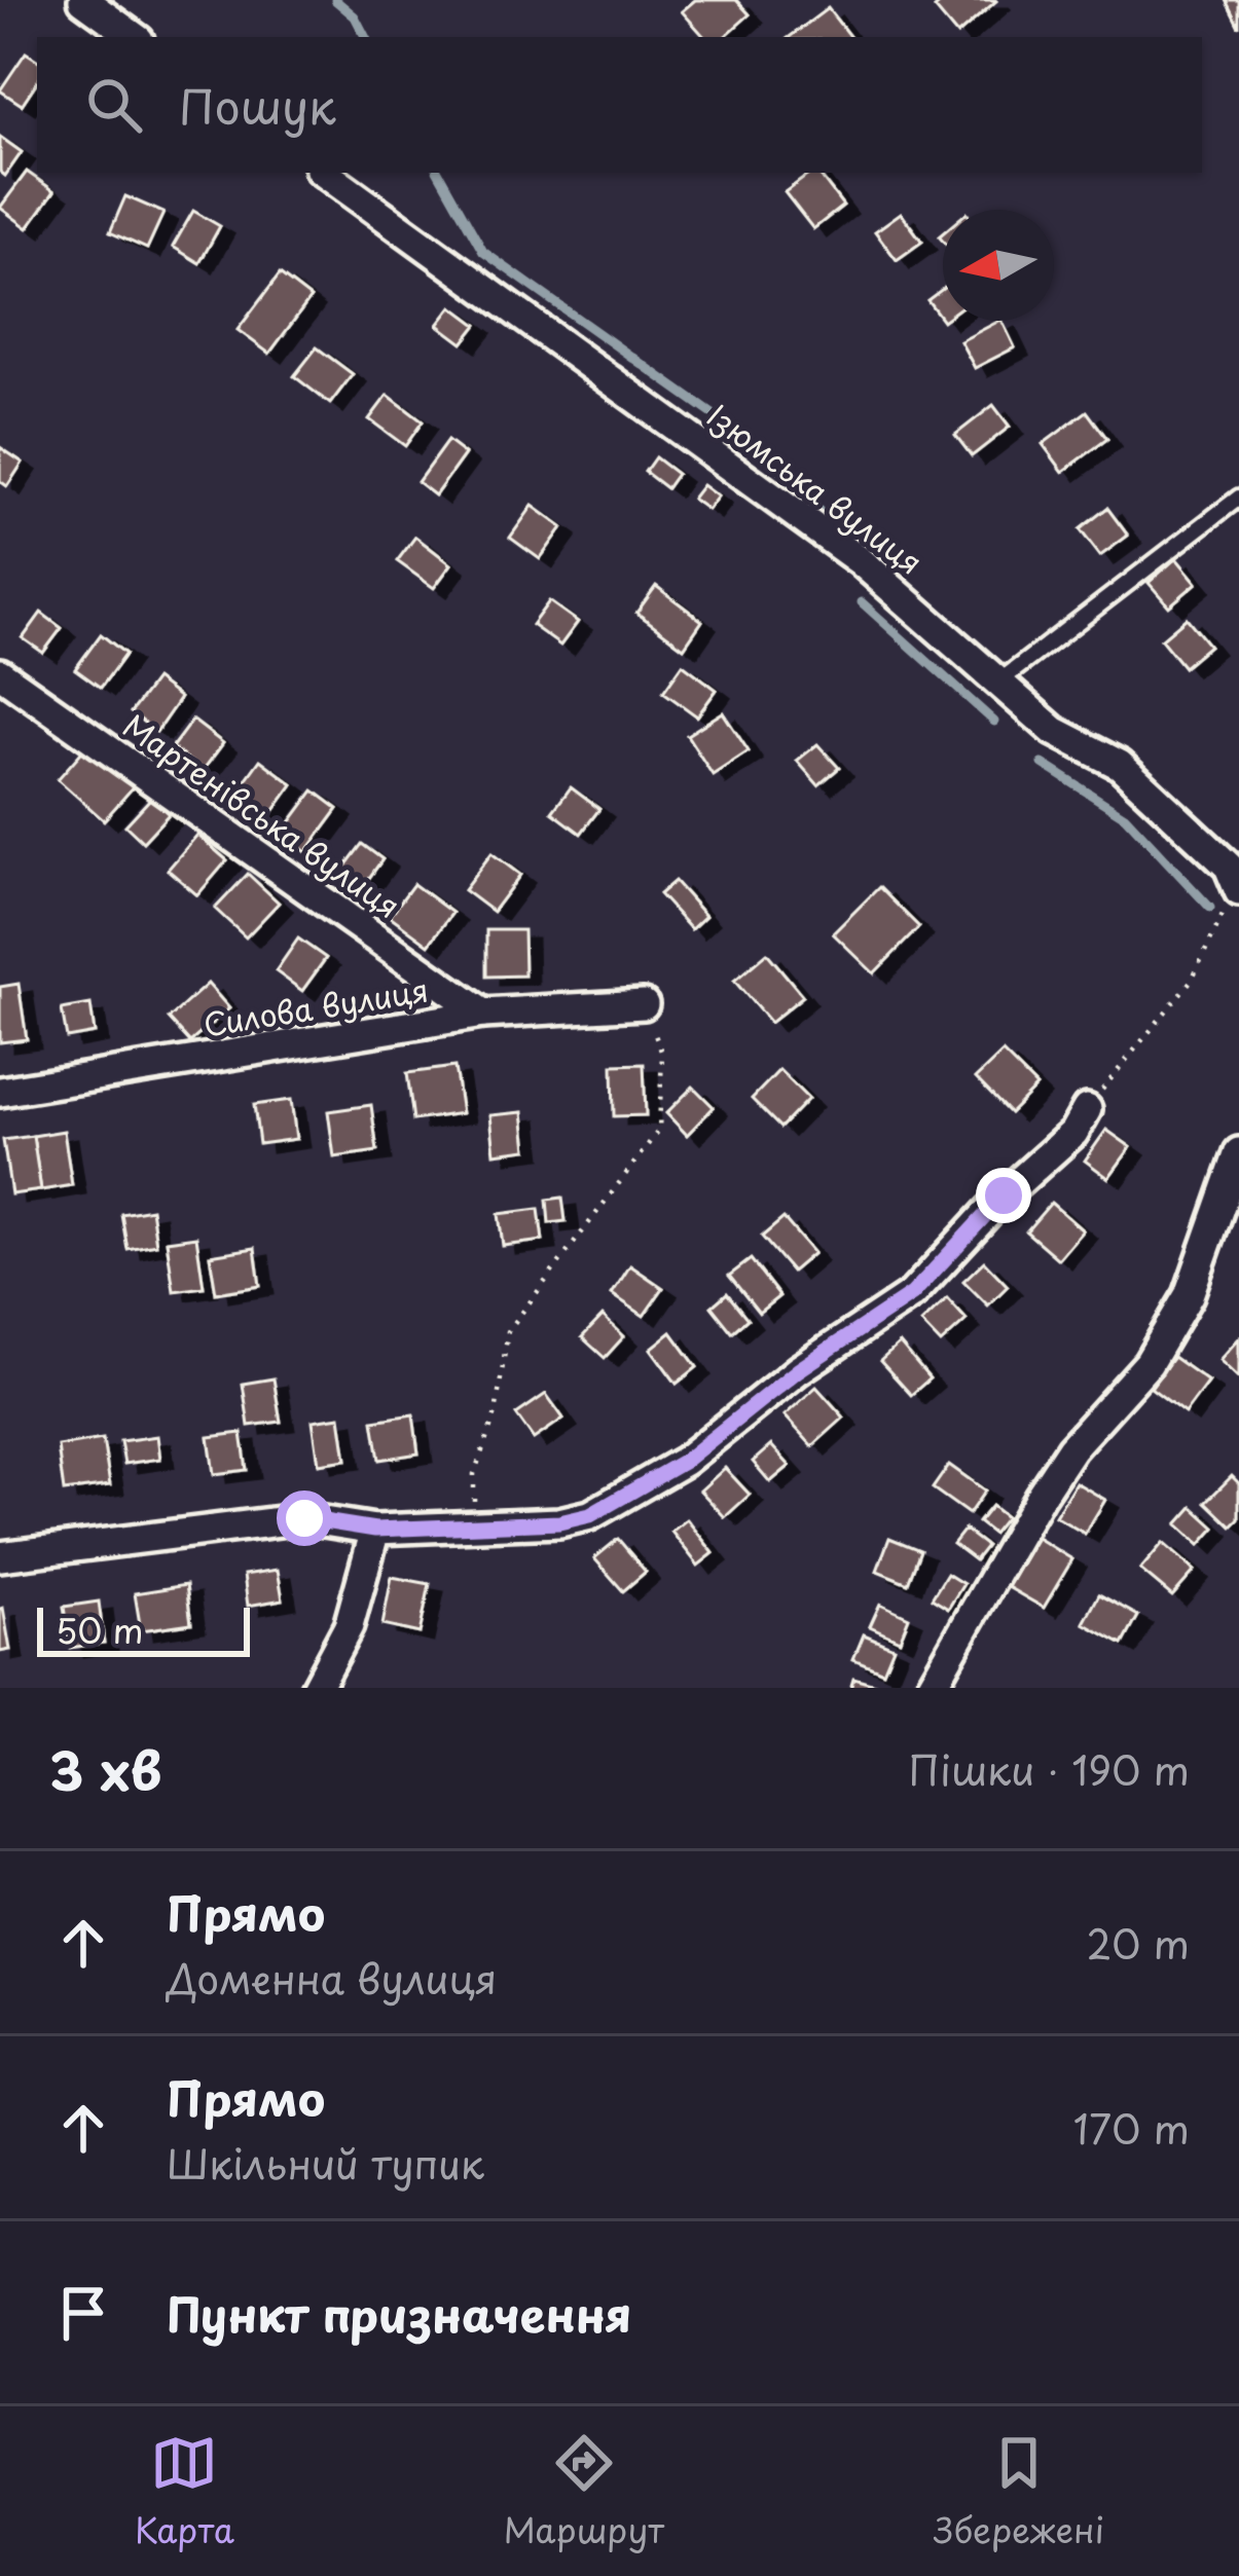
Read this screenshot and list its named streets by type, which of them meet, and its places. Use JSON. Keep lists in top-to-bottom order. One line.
{"streets":{"street":["Ізюмська вулиця","Мартенівська вулиця","Силова вулиця"]},"crossings":[["Мартенівська вулиця","Силова вулиця"]],"scale_bar":"50 m","north":"left","page":{"search":"Пошук","scale":"50 m","heading":["3 хв","Пішки · 190 m"],"list":[["Прямо","Доменна вулиця","20 m"],["Прямо","Шкільний тупик","170 m"],"Пункт призначення"],"nav":["Карта","Маршрут","Збережені"]}}
